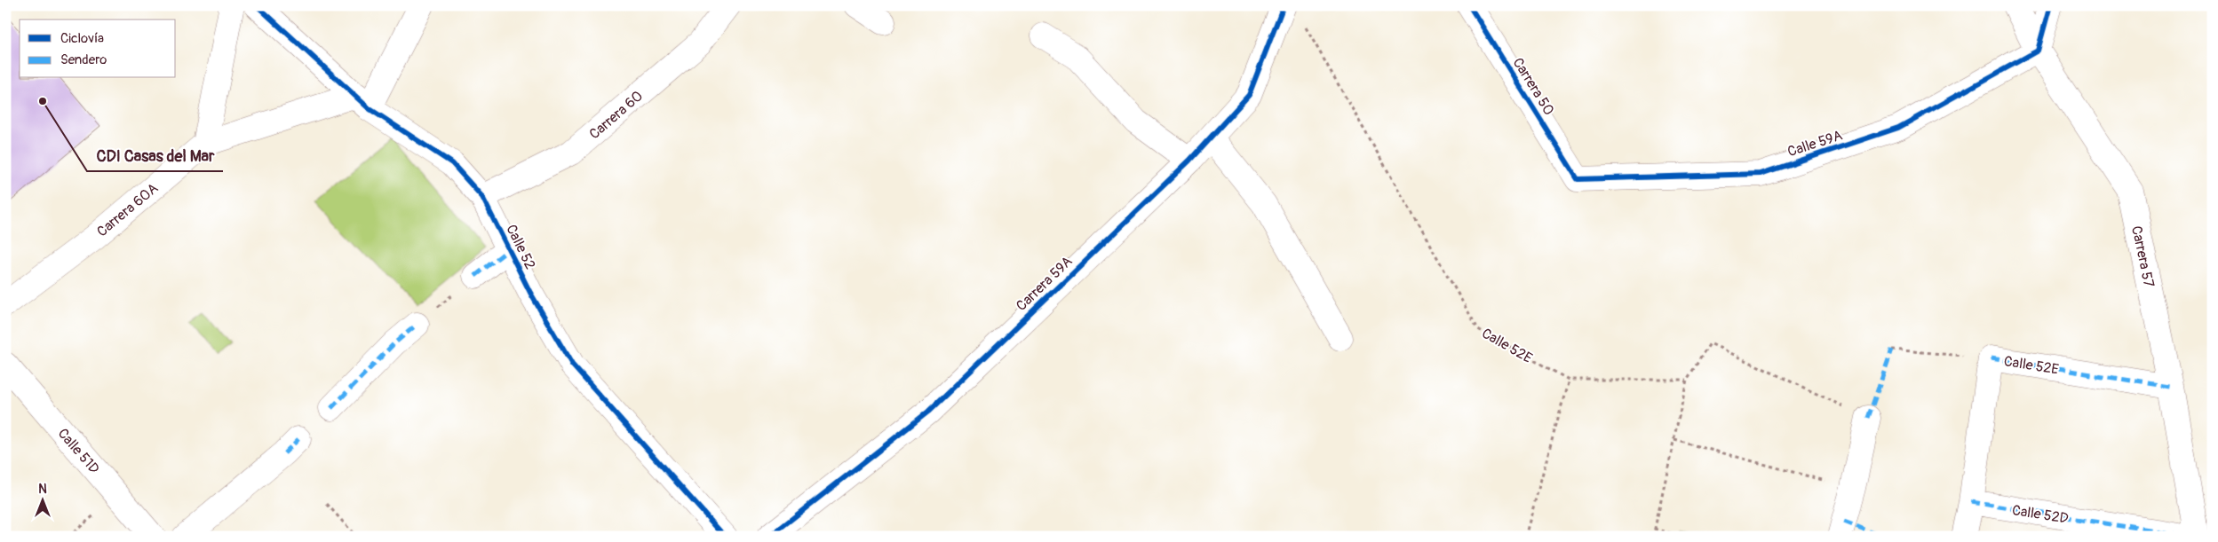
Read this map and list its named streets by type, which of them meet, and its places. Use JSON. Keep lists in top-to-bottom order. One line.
{"streets":{"street":["Carrera 50","Carrera 60","Calle 59A","Carrera 60A","Calle 52","Carrera 57","Carrera 59A","Calle 52E","Calle 51D","Calle 52D"]},"crossings":[["Carrera 50","Calle 59A"],["Carrera 60","Calle 52"],["Calle 59A","Carrera 57"],["Carrera 60A","Calle 52"],["Carrera 57","Calle 52E"]],"places":["CDI Casas del Mar"],"legend":["Ciclovía","Sendero"],"north":"top"}
